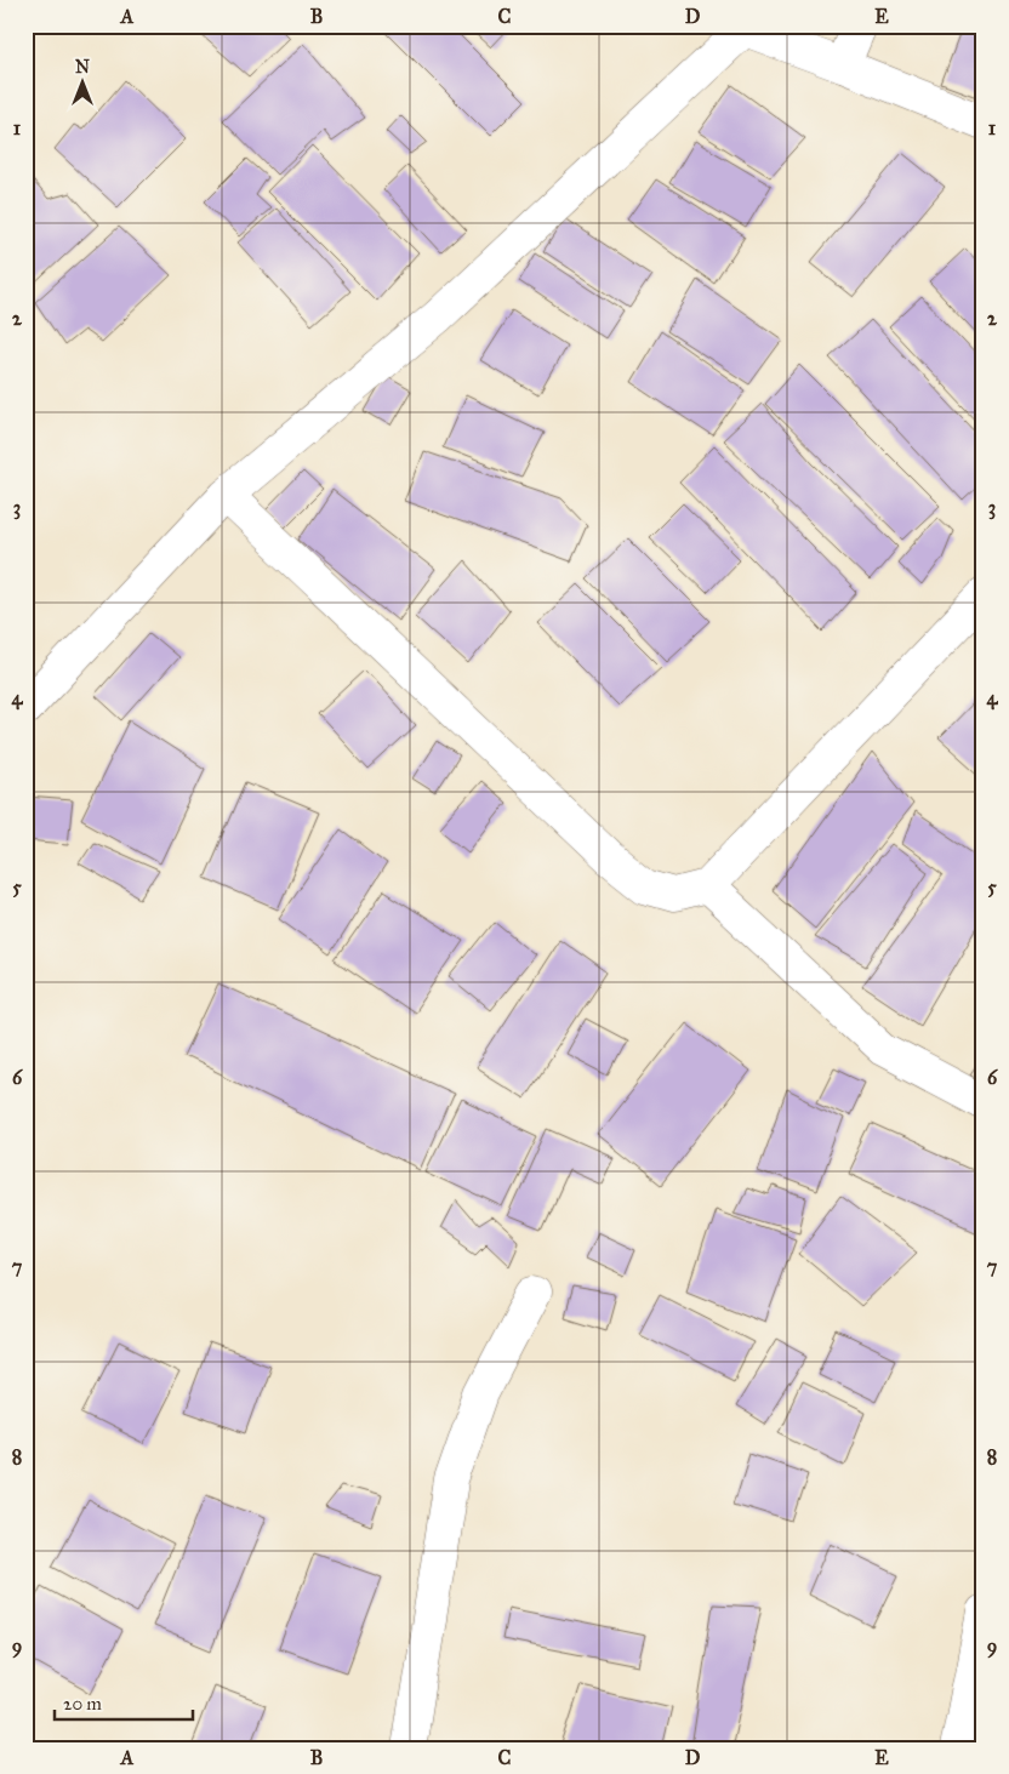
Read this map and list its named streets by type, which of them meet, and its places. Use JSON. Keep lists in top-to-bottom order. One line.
{"scale_bar":"20 m","north":"top","grid":{"columns":["A","B","C","D","E"],"rows":["1","2","3","4","5","6","7","8","9"]}}
